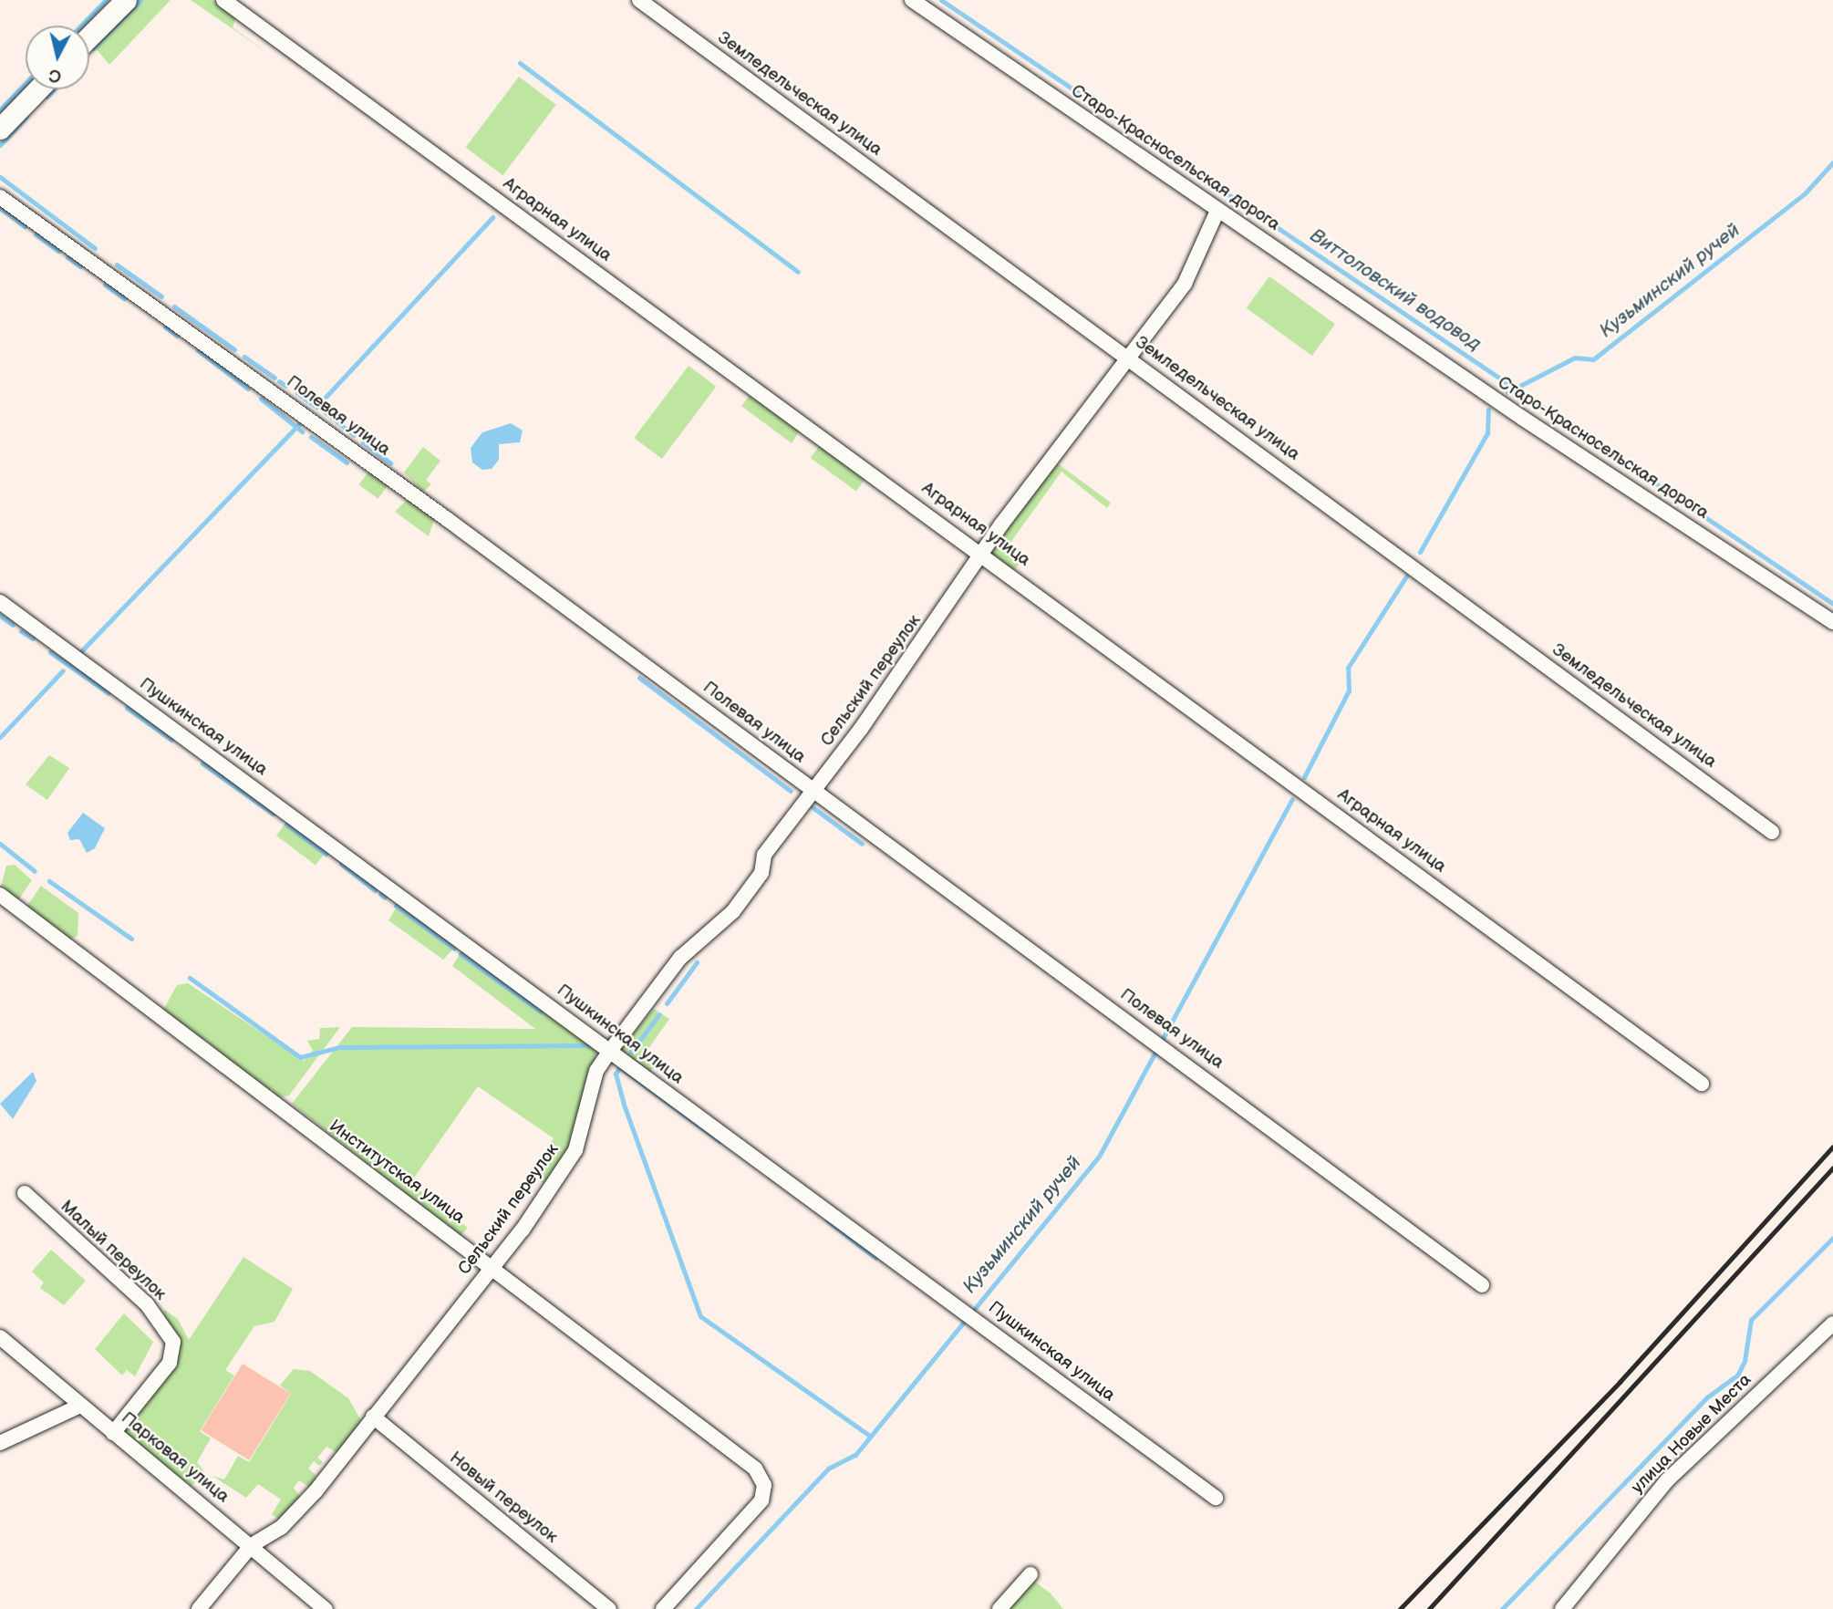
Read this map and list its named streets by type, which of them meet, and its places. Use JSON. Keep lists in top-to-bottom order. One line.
{"streets":{"street":["Земледельческая улица","Старо-Красносельская дорога","Аграрная улица","Полевая улица","Сельский переулок","Пушкинская улица","Институтская улица","Малый переулок","улица Новые Места","Парковая улица","Новый переулок"]},"crossings":[["Земледельческая улица","Сельский переулок"],["Старо-Красносельская дорога","Сельский переулок"],["Аграрная улица","Сельский переулок"],["Полевая улица","Сельский переулок"],["Сельский переулок","Пушкинская улица"],["Сельский переулок","Институтская улица"],["Сельский переулок","Парковая улица"],["Сельский переулок","Новый переулок"],["Малый переулок","Парковая улица"]],"water":["Кузьминский ручей","Виттоловский водовод"],"north":"bottom"}
